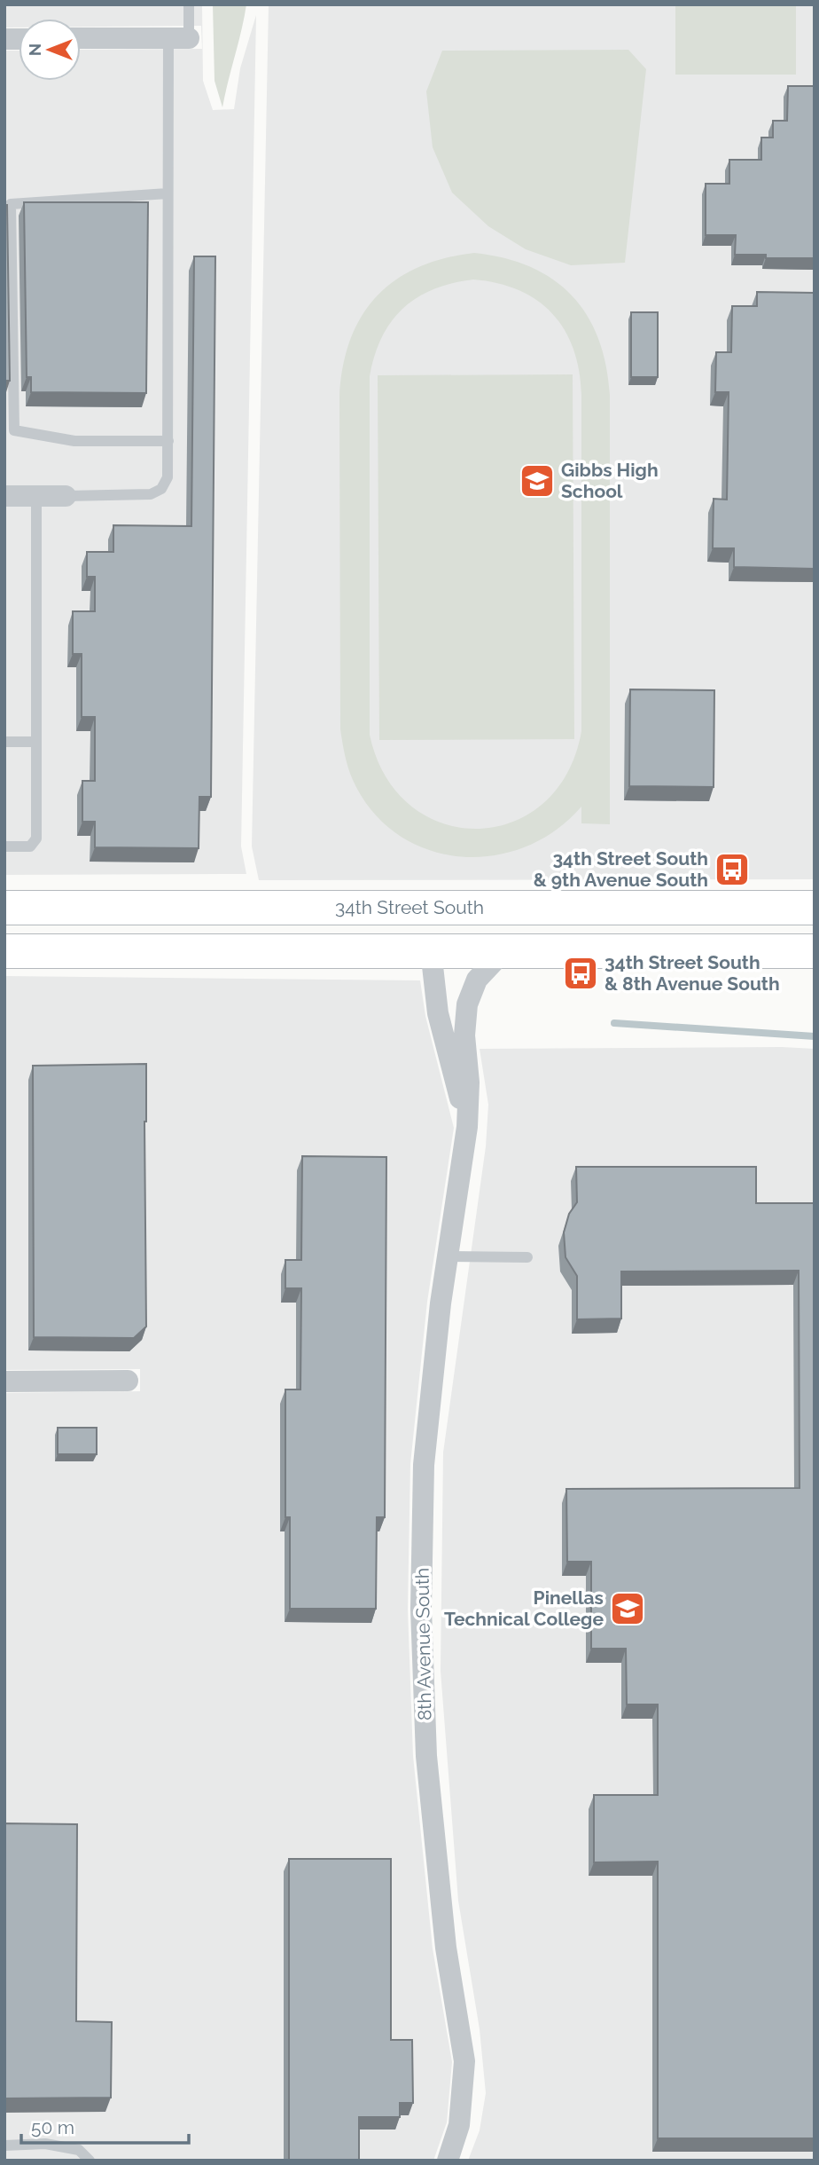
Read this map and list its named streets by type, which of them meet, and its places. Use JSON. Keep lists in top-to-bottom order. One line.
{"streets":{"highway":["34th Street South"],"street":["8th Avenue South"]},"places":{"school or university":["Gibbs High School","Pinellas Technical College"],"bus stop":["34th Street South & 9th Avenue South","34th Street South & 8th Avenue South"]},"scale_bar":"50 m","north":"left"}
